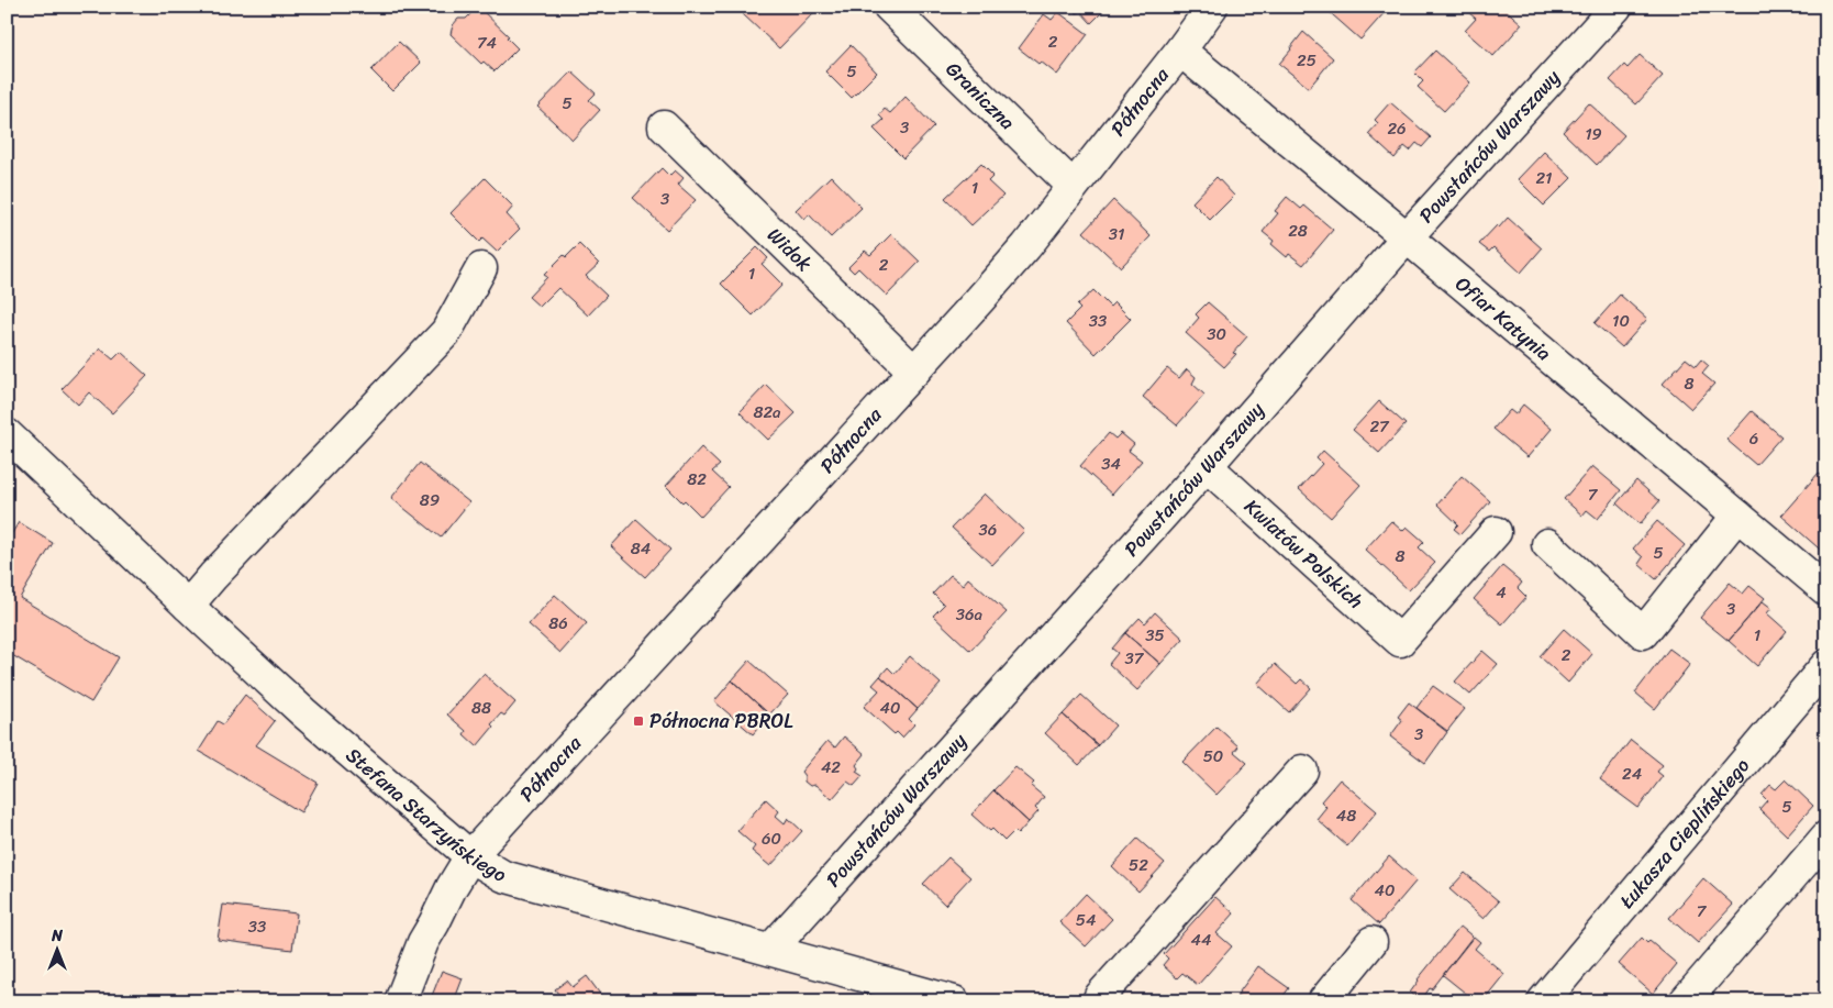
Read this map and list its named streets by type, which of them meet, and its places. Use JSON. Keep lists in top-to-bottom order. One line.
{"streets":{"street":["Graniczna","Północna","Powstańców Warszawy","Widok","Ofiar Katynia","Kwiatów Polskich","Stefana Starzyńskiego","Łukasza Cieplińskiego"]},"crossings":[["Graniczna","Północna"],["Północna","Widok"],["Północna","Ofiar Katynia"],["Północna","Stefana Starzyńskiego"],["Powstańców Warszawy","Ofiar Katynia"],["Powstańców Warszawy","Kwiatów Polskich"],["Powstańców Warszawy","Stefana Starzyńskiego"]],"places":{"transit":["Północna PBROL"]},"house_numbers":["2","74","25","5","5","3","26","19","21","1","3","28","31","2","1","33","10","30","8","82a","27","6","34","82","7","89","36","84","5","8","4","3","36a","86","35","1","2","37","88","40","3","50","42","24","5","48","60","52","40","7","54","33","44"],"north":"top"}
